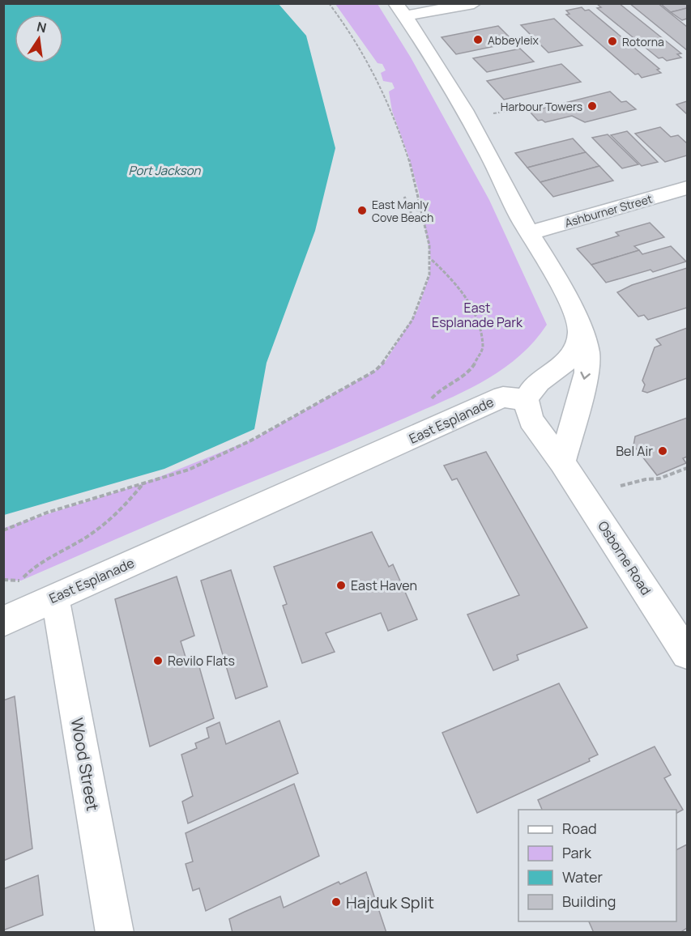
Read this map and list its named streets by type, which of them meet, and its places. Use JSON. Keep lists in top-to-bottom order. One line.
{"streets":{"street":["Ashburner Street","East Esplanade","Osborne Road","Wood Street"]},"crossings":[["East Esplanade","Osborne Road"],["East Esplanade","Wood Street"]],"water":["Port Jackson"],"parks":["East Esplanade Park"],"places":["Abbeyleix","Rotorna","Harbour Towers","East Manly Cove Beach","Bel Air","East Haven","Revilo Flats","Hajduk Split"],"legend":["Road","Park","Water","Building"],"north":"top"}
